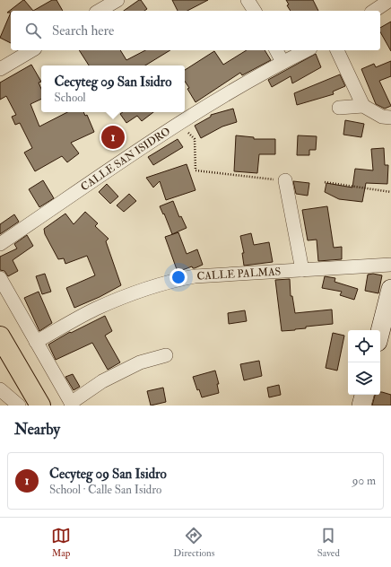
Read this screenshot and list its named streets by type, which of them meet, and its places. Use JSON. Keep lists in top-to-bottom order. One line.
{"streets":{"street":["CALLE SAN ISIDRO","CALLE PALMAS"]},"page":{"search":"Search here","popup":["Cecyteg 09 San Isidro","School"],"pins":"1","heading":"Nearby","list":[{"mark":"1","name":"Cecyteg 09 San Isidro","note":"School · Calle San Isidro","value":"90 m"}],"nav":["Map","Directions","Saved"]}}
